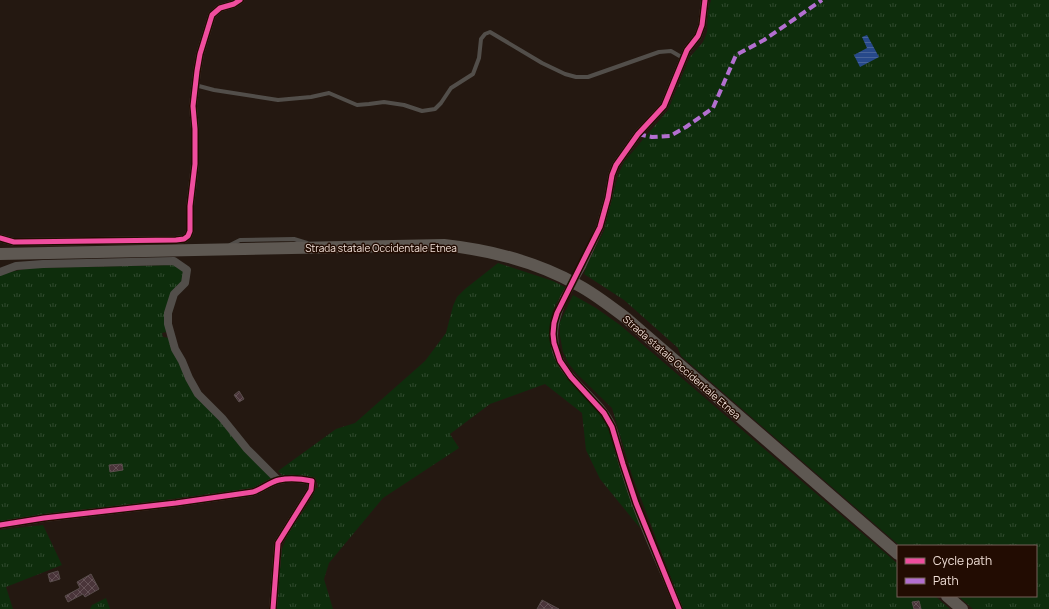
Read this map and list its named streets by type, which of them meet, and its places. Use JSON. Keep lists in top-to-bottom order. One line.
{"streets":{"main road":["Strada statale Occidentale Etnea"]},"legend":["Cycle path","Path"]}
